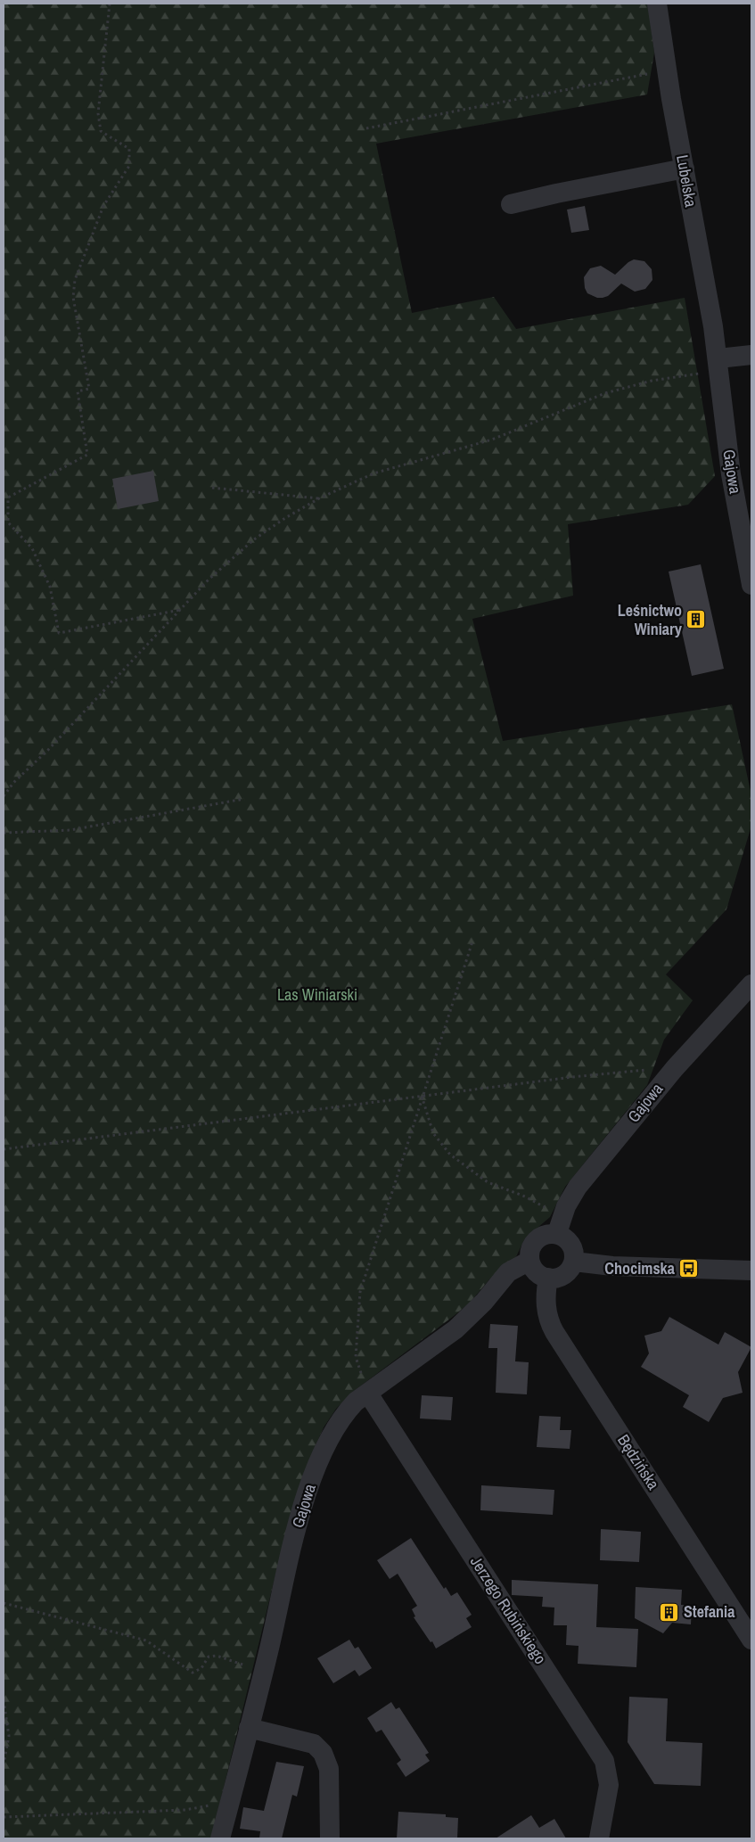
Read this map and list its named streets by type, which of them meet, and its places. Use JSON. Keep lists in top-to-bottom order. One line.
{"streets":{"street":["Lubelska","Gajowa","Będzińska","Jerzego Rubińskiego"]},"crossings":[["Lubelska","Gajowa"],["Gajowa","Będzińska"],["Gajowa","Jerzego Rubińskiego"]],"parks":["Las Winiarski"],"places":{"building":["Leśnictwo Winiary","Stefania"],"bus stop":["Chocimska"]}}
